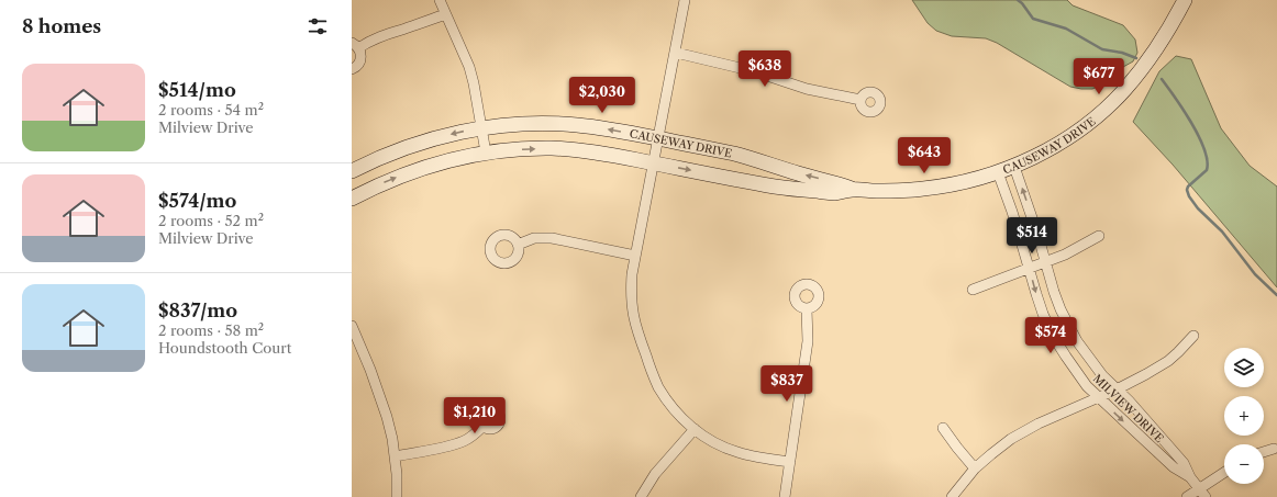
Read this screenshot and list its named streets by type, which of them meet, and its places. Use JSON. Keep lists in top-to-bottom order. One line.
{"streets":{"street":["CAUSEWAY DRIVE","MILVIEW DRIVE"]},"crossings":[["CAUSEWAY DRIVE","MILVIEW DRIVE"]],"page":{"heading":"8 homes","price":["$638","$677","$2,030","$643","$514","$574","$837","$1,210"],"list":[{"name":"$514/mo","note":"2 rooms · 54 m² · Milview Drive"},{"name":"$574/mo","note":"2 rooms · 52 m² · Milview Drive"},{"name":"$837/mo","note":"2 rooms · 58 m² · Houndstooth Court"}],"map_buttons":["+","−"]}}
